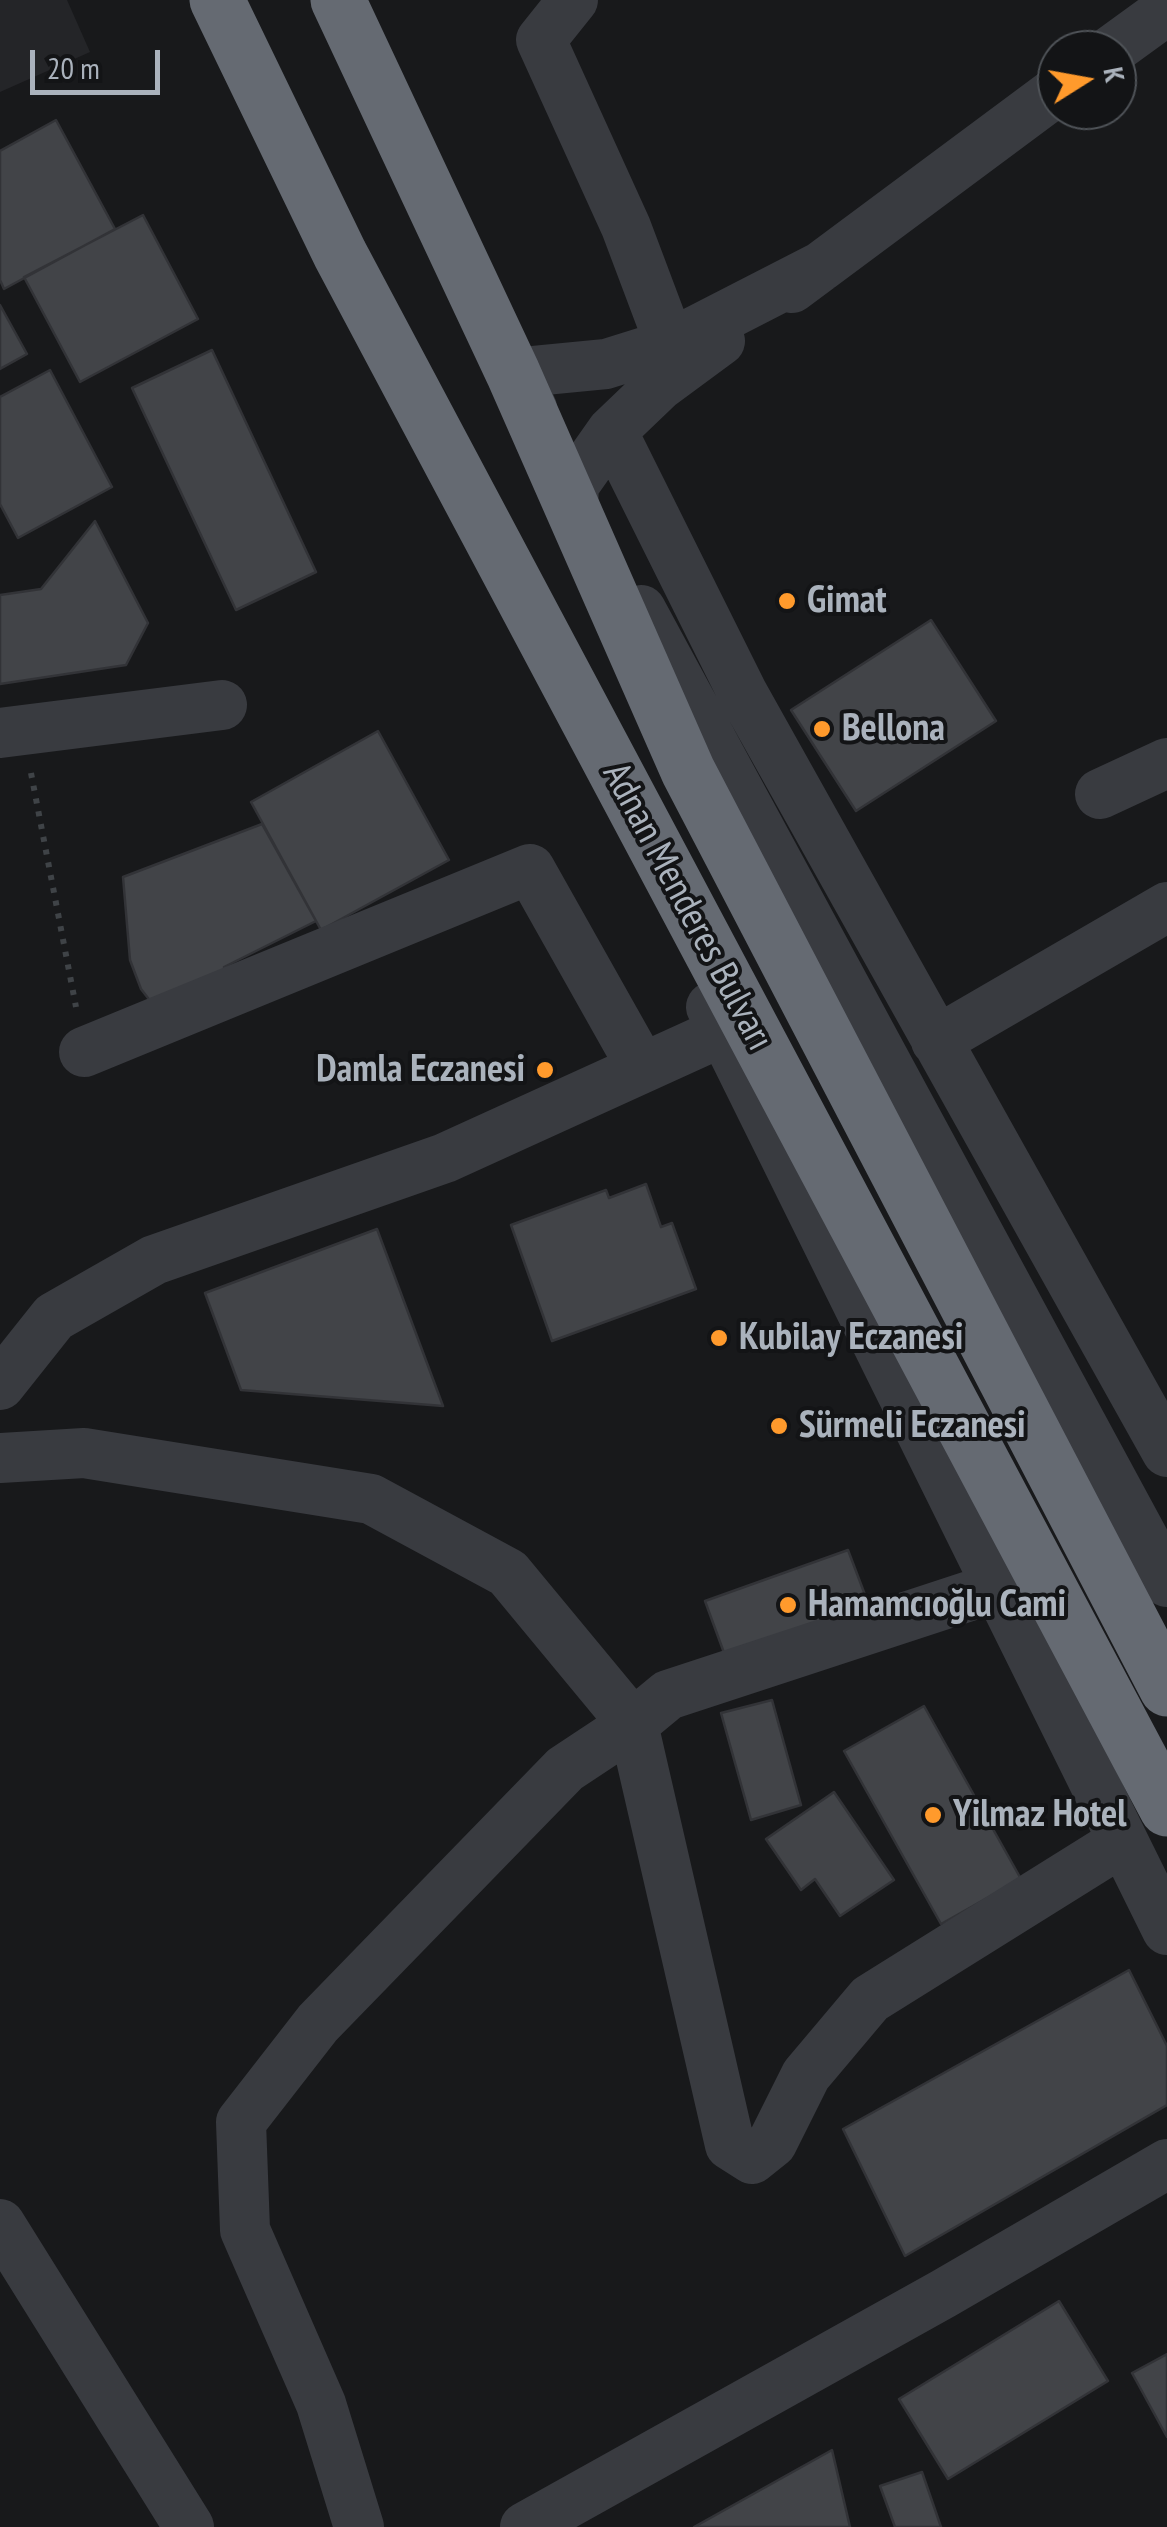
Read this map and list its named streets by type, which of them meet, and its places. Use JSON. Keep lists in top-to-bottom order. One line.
{"streets":{"highway":["Adnan Menderes Bulvarı"]},"places":["Gimat","Bellona","Damla Eczanesi","Kubilay Eczanesi","Sürmeli Eczanesi","Hamamcıoğlu Cami","Yilmaz Hotel"],"scale_bar":"20 m","north":"right"}
